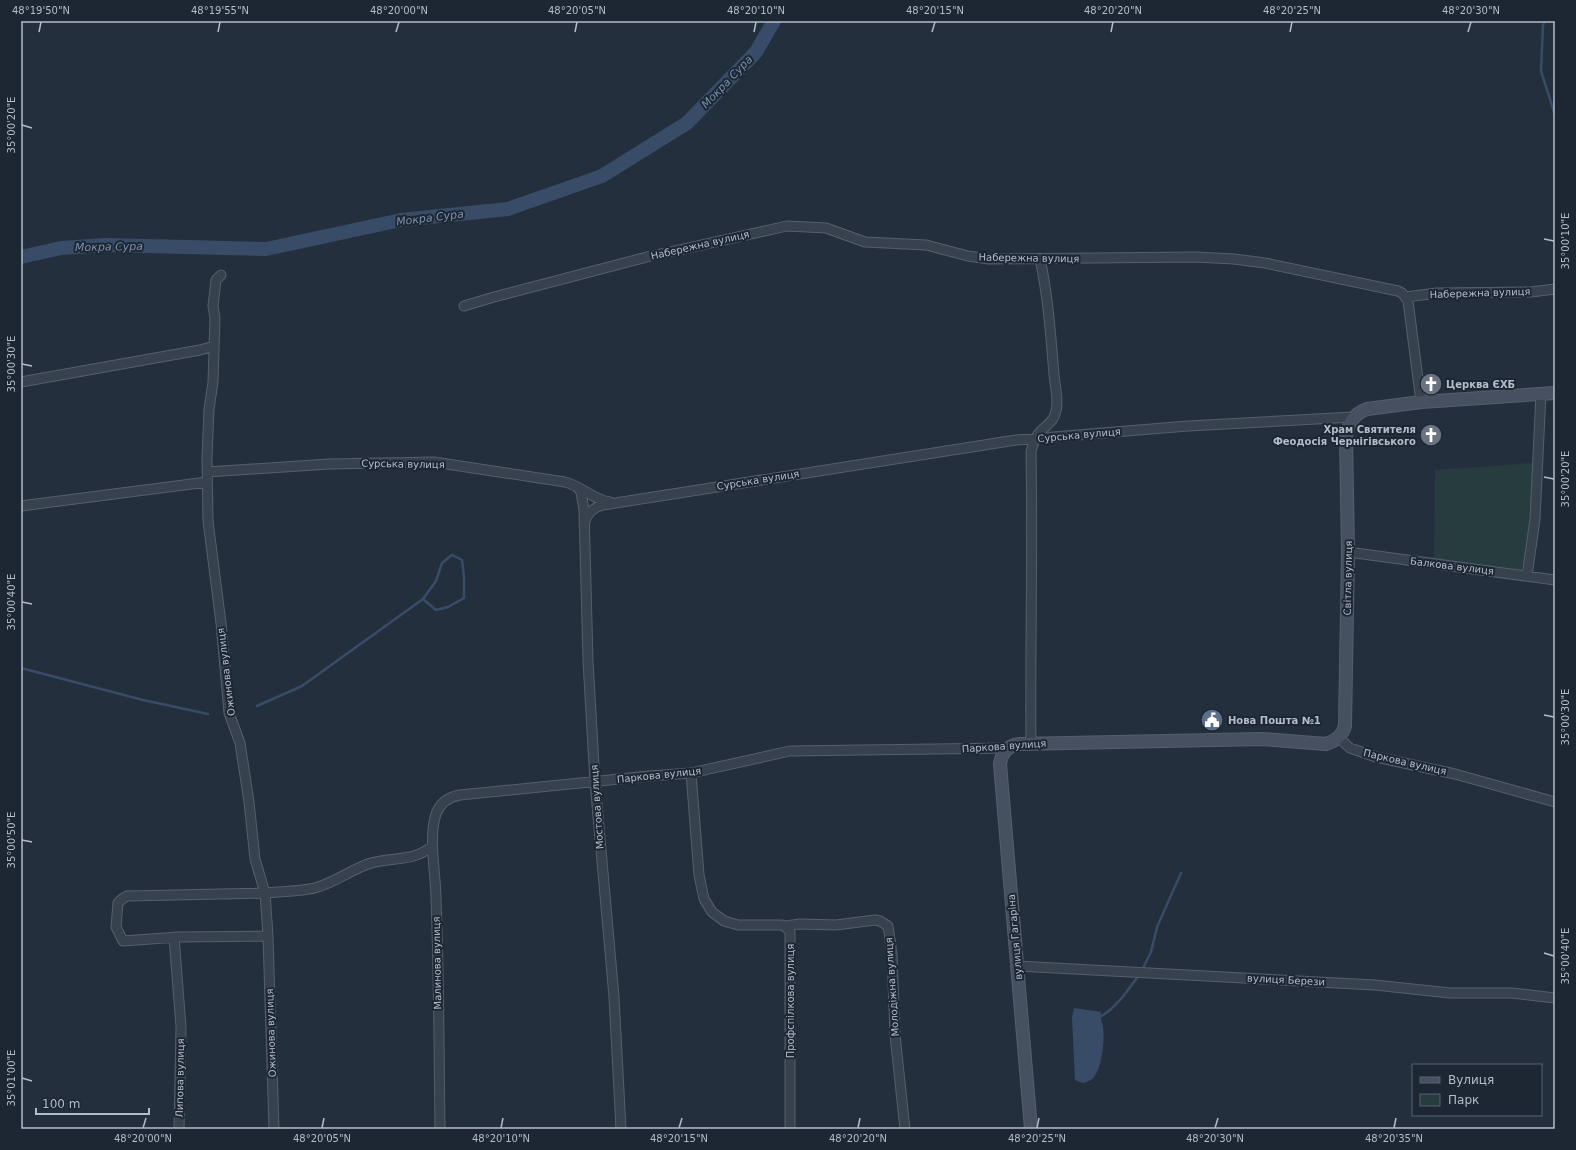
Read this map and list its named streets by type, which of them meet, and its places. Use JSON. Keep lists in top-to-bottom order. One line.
{"streets":{"street":["Набережна вулиця","Сурська вулиця","Балкова вулиця","Світла вулиця","Ожинова вулиця","Паркова вулиця","Мостова вулиця","вулиця Гагаріна","Малинова вулиця","вулиця Берези","Молодіжна вулиця","Профспілкова вулиця","Липова вулиця"]},"crossings":[["Сурська вулиця","Світла вулиця"],["Сурська вулиця","Ожинова вулиця"],["Сурська вулиця","Мостова вулиця"],["Балкова вулиця","Світла вулиця"],["Світла вулиця","Паркова вулиця"],["Паркова вулиця","Мостова вулиця"],["Паркова вулиця","вулиця Гагаріна"],["Паркова вулиця","Малинова вулиця"],["вулиця Гагаріна","вулиця Берези"],["Молодіжна вулиця","Профспілкова вулиця"]],"water":["Мокра Сура"],"places":{"church":["Церква ЄХБ","Храм Святителя Феодосія Чернігівського"],"public building":["Нова Пошта №1"]},"legend":["Вулиця","Парк"],"scale_bar":"100 m","coordinates":["48°19'50\"N","48°19'55\"N","48°20'00\"N","48°20'05\"N","48°20'10\"N","48°20'15\"N","48°20'20\"N","48°20'25\"N","48°20'30\"N","35°00'20\"E","35°00'10\"E","35°00'30\"E","35°00'40\"E","35°00'50\"E","35°01'00\"E","48°20'35\"N"]}
